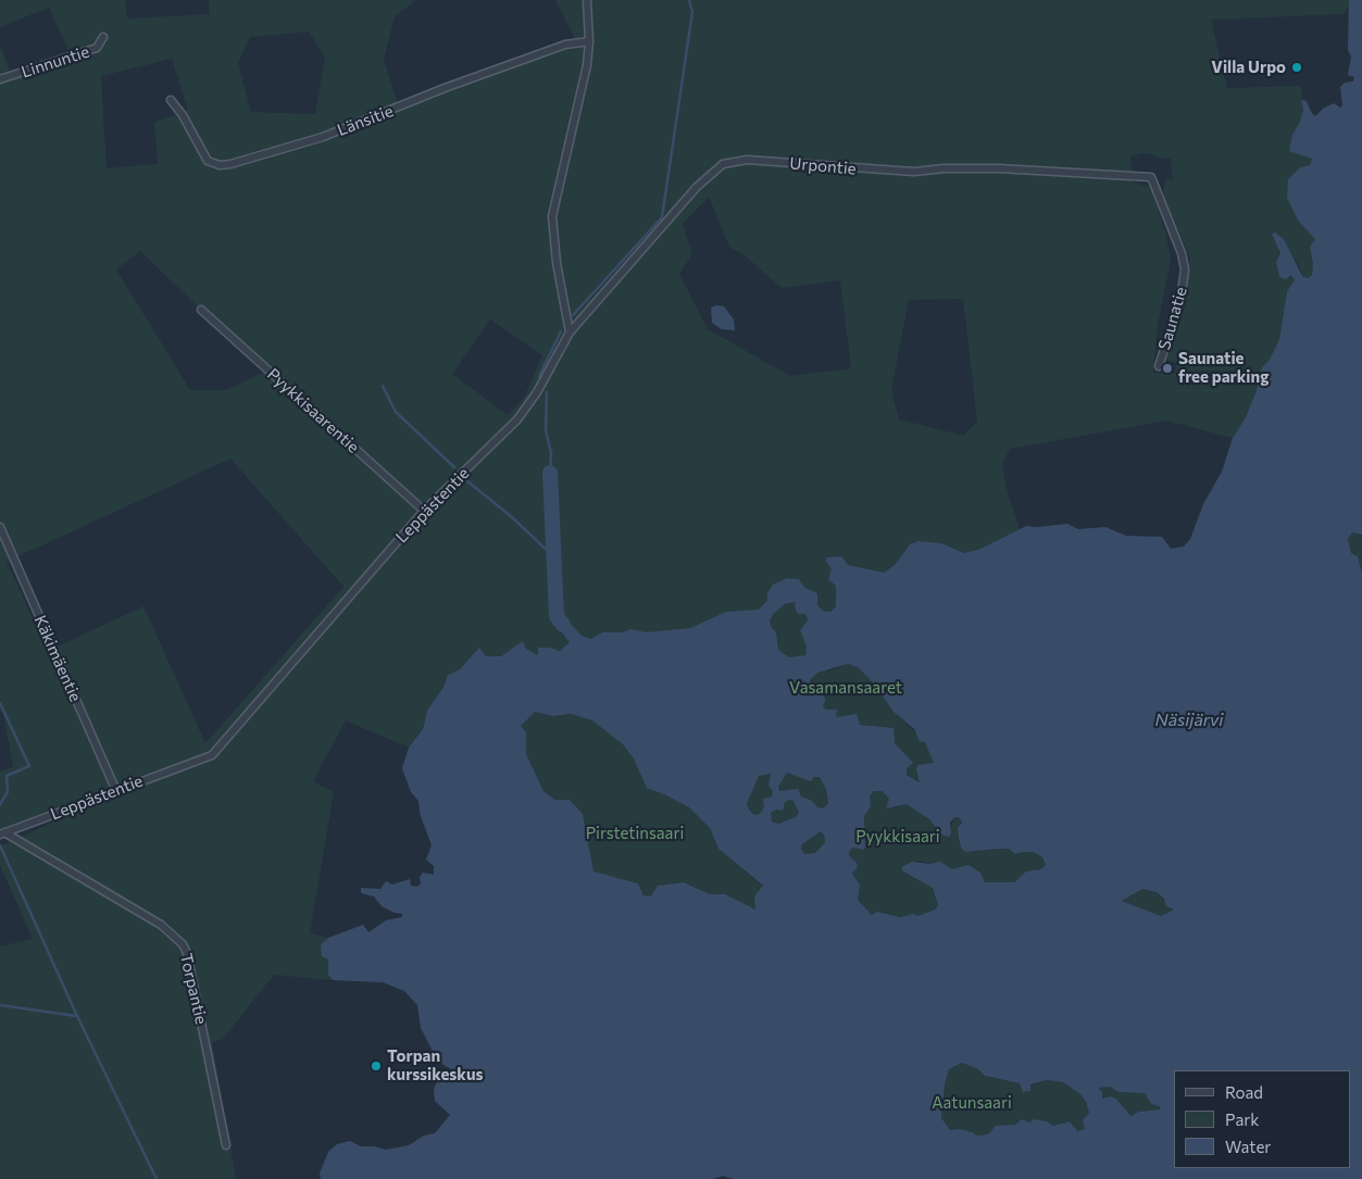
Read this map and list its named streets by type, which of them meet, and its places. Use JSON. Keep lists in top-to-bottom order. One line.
{"streets":{"street":["Linnuntie","Länsitie","Urpontie","Saunatie","Pyykkisaarentie","Leppästentie","Käkimäentie","Torpantie"]},"crossings":[["Urpontie","Saunatie"],["Urpontie","Leppästentie"],["Pyykkisaarentie","Leppästentie"],["Leppästentie","Käkimäentie"],["Leppästentie","Torpantie"]],"water":["Näsijärvi"],"parks":["Vasamansaaret","Pirstetinsaari","Pyykkisaari","Aatunsaari"],"places":["Villa Urpo","Saunatie free parking","Torpan kurssikeskus"],"legend":["Road","Park","Water"]}
